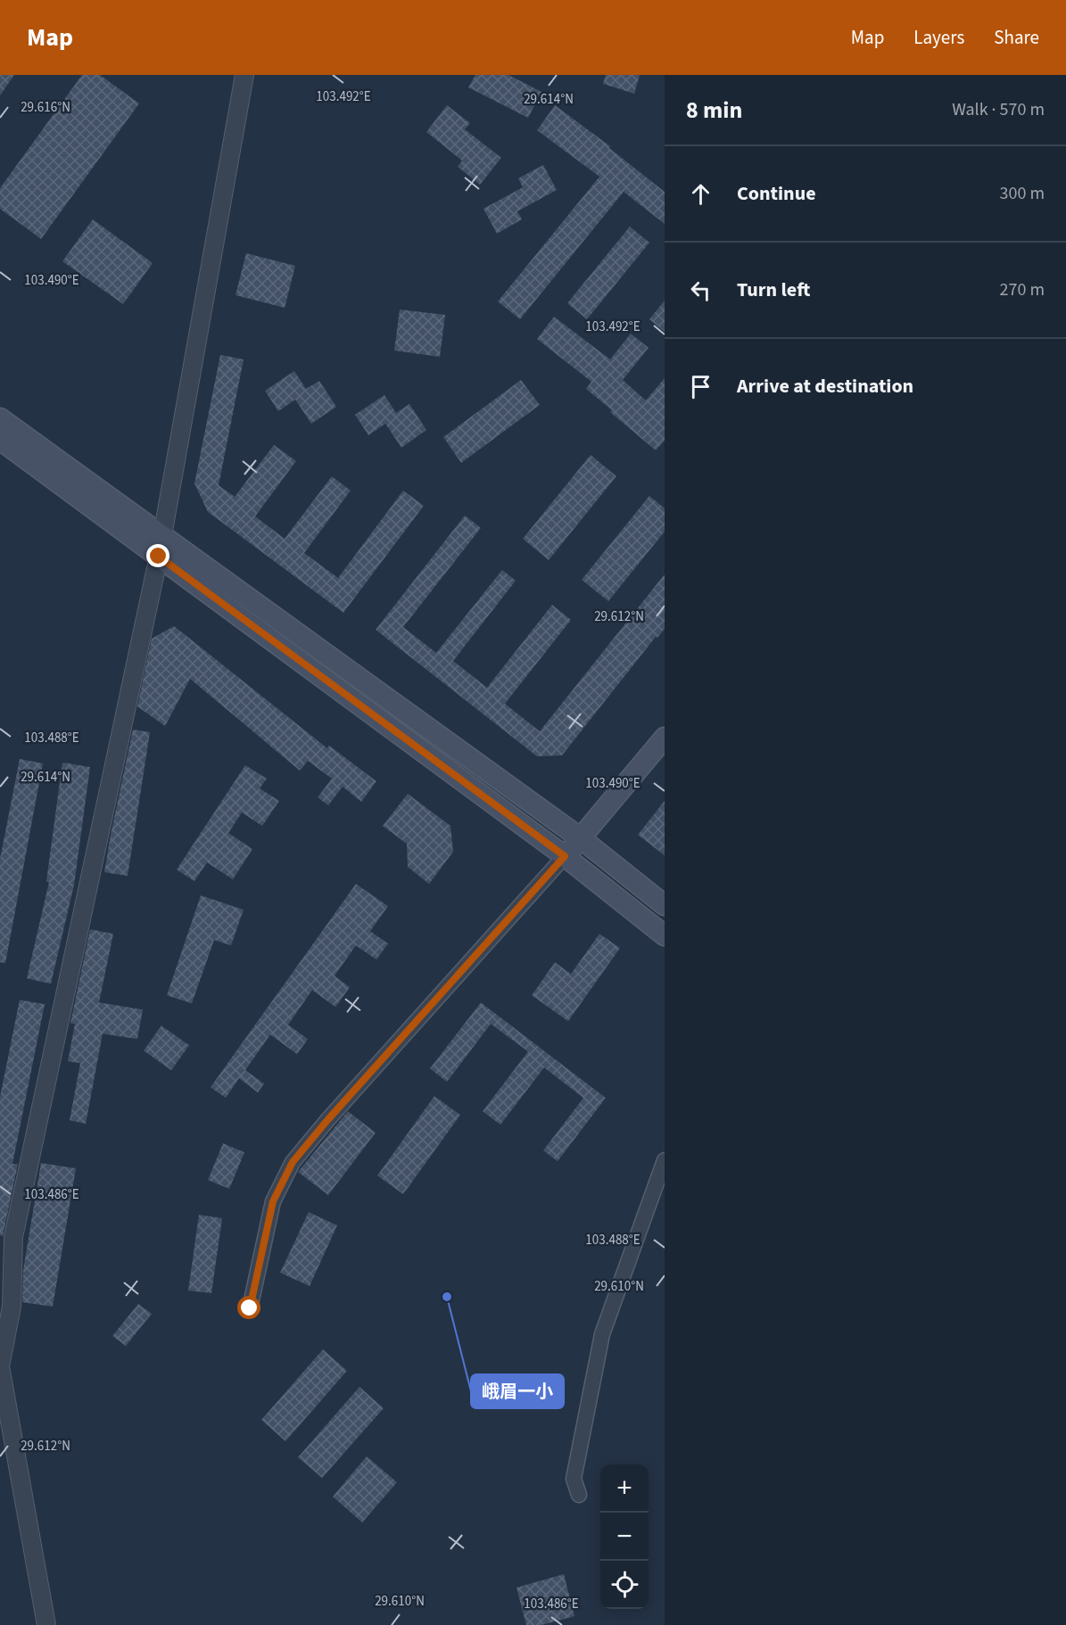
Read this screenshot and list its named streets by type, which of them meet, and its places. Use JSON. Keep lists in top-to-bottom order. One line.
{"places":["峨眉一小"],"page":{"header":"Map","nav":["Map","Layers","Share"],"heading":["8 min","Walk · 570 m"],"list":[["Continue","300 m"],["Turn left","270 m"],"Arrive at destination"],"map_buttons":["+","−"]},"coordinates":["103.492°E","29.614°N","29.616°N","103.490°E","29.612°N","103.488°E","103.486°E","29.610°N"]}
